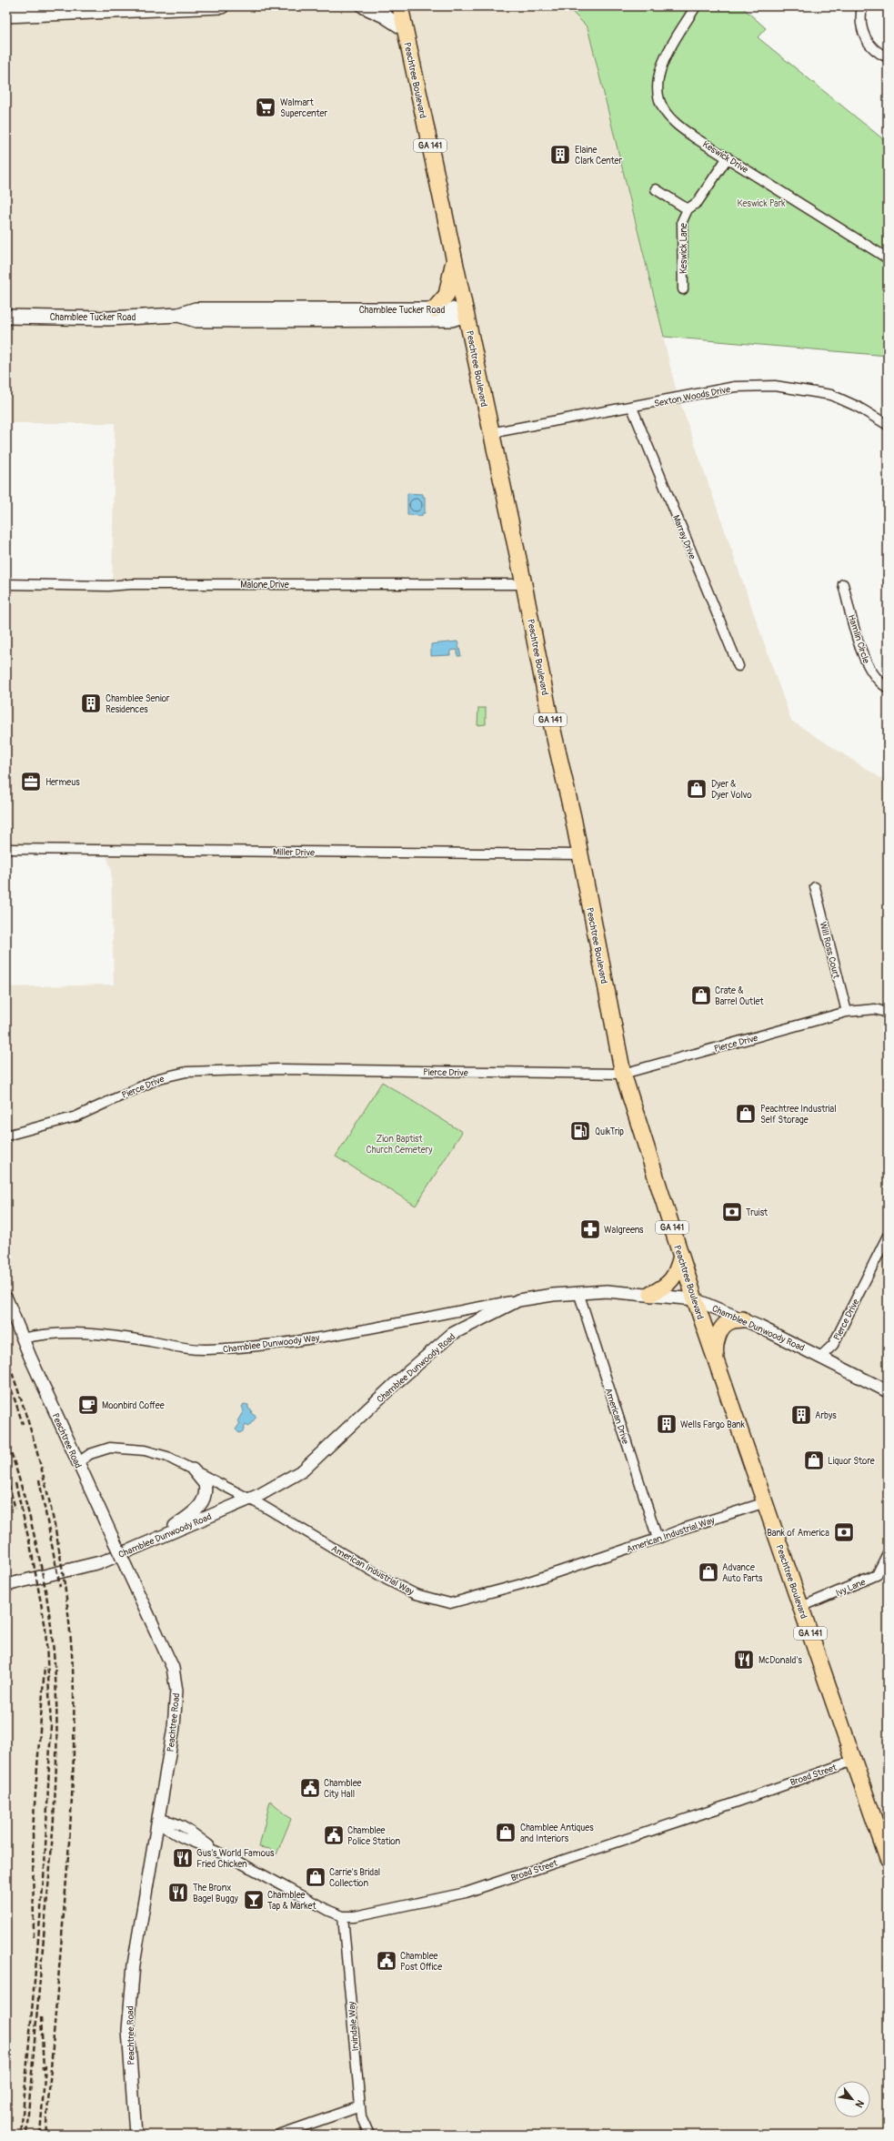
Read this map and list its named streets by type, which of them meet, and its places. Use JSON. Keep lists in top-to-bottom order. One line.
{"streets":{"highway":["Peachtree Boulevard","GA 141"],"main road":["Chamblee Tucker Road"],"street":["Keswick Drive","Keswick Lane","Sexton Woods Drive","Marray Drive","Malone Drive","Hamlin Circle","Miller Drive","Will Ross Court","Pierce Drive","Chamblee Dunwoody Road","Chamblee Dunwoody Way","American Drive","Peachtree Road","American Industrial Way","Ivy Lane","Broad Street","Irvindale Way"]},"crossings":[["Peachtree Boulevard","Chamblee Tucker Road"],["Peachtree Boulevard","Sexton Woods Drive"],["Peachtree Boulevard","Malone Drive"],["Peachtree Boulevard","Miller Drive"],["Peachtree Boulevard","Pierce Drive"],["Peachtree Boulevard","Chamblee Dunwoody Road"],["Peachtree Boulevard","American Industrial Way"],["Peachtree Boulevard","Ivy Lane"],["Peachtree Boulevard","Broad Street"],["Keswick Drive","Keswick Lane"],["Sexton Woods Drive","Marray Drive"],["Will Ross Court","Pierce Drive"],["Pierce Drive","Chamblee Dunwoody Road"],["Chamblee Dunwoody Road","Chamblee Dunwoody Way"],["Chamblee Dunwoody Road","American Drive"],["Chamblee Dunwoody Road","American Industrial Way"],["Chamblee Dunwoody Way","Peachtree Road"],["American Drive","American Industrial Way"],["Peachtree Road","American Industrial Way"],["Broad Street","Irvindale Way"]],"parks":["Keswick Park","Zion Baptist Church Cemetery"],"places":{"supermarket":["Walmart Supercenter"],"building":["Elaine Clark Center","Chamblee Senior Residences","Arbys","Wells Fargo Bank"],"office":["Hermeus"],"shop":["Dyer & Dyer Volvo","Crate & Barrel Outlet","Peachtree Industrial Self Storage","Liquor Store","Advance Auto Parts","Chamblee Antiques and Interiors","Carrie's Bridal Collection"],"fuel station":["QuikTrip"],"bank":["Truist","Bank of America"],"pharmacy":["Walgreens"],"cafe":["Moonbird Coffee"],"restaurant":["McDonald's","Gus's World Famous Fried Chicken","The Bronx Bagel Buggy"],"public building":["Chamblee City Hall","Chamblee Police Station","Chamblee Post Office"],"bar":["Chamblee Tap & Market"]},"north":"bottom right"}
